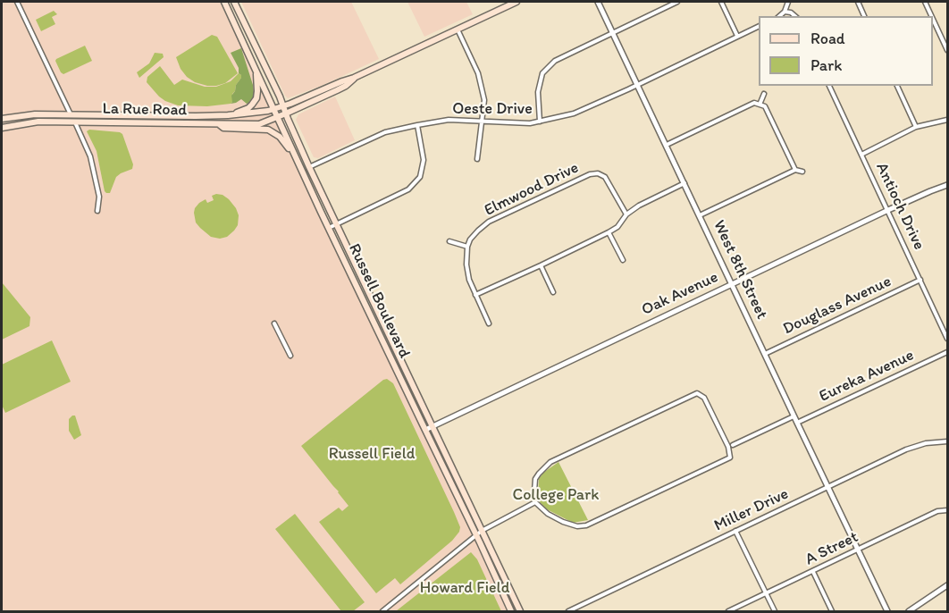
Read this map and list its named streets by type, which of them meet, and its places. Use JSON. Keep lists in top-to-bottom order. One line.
{"streets":{"main road":["La Rue Road","Russell Boulevard"],"street":["Oeste Drive","Elmwood Drive","Antioch Drive","West 8th Street","Oak Avenue","Douglass Avenue","Eureka Avenue","Miller Drive","A Street"]},"crossings":[["Oeste Drive","West 8th Street"],["Oeste Drive","Russell Boulevard"],["La Rue Road","Russell Boulevard"],["Antioch Drive","Oak Avenue"],["Antioch Drive","Douglass Avenue"],["West 8th Street","Oak Avenue"],["West 8th Street","Douglass Avenue"],["West 8th Street","Eureka Avenue"],["West 8th Street","Miller Drive"],["West 8th Street","A Street"],["Oak Avenue","Russell Boulevard"]],"parks":["Russell Field","College Park","Howard Field"],"legend":["Road","Park"]}
